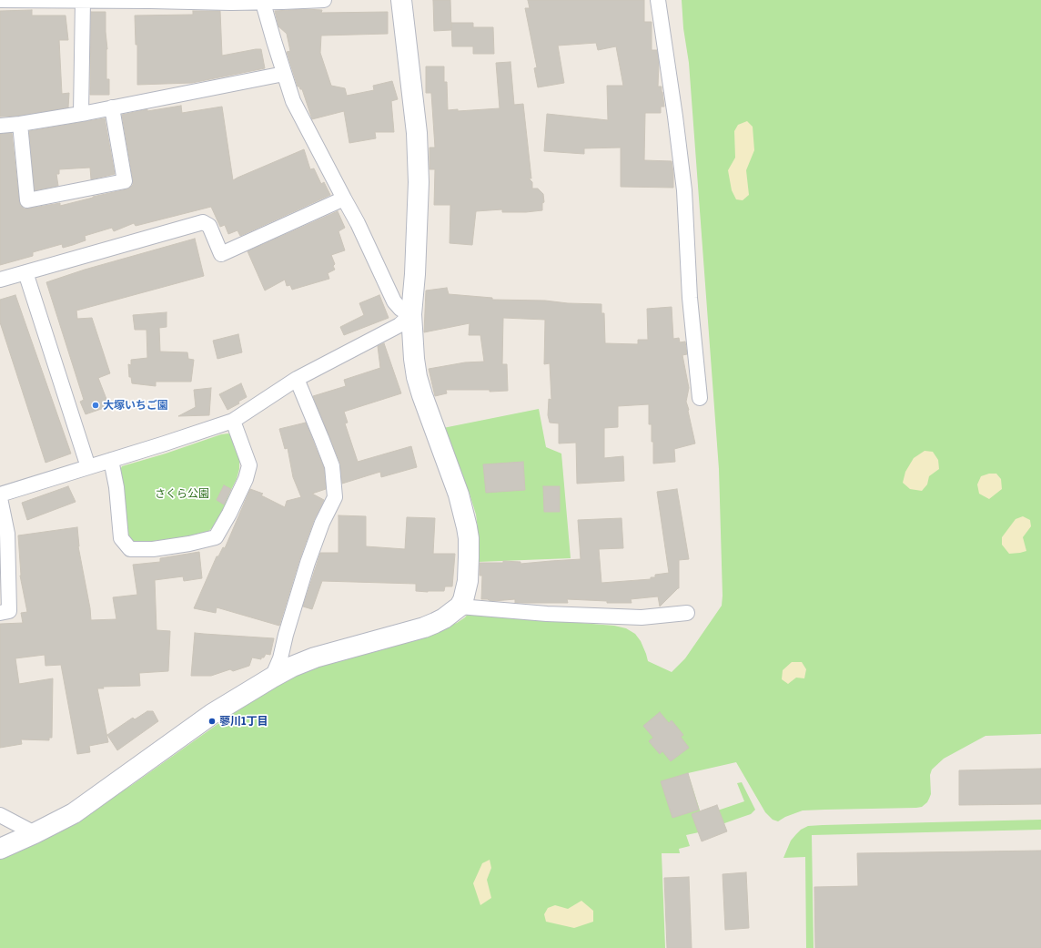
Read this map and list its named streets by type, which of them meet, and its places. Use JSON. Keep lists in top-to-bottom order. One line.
{"parks":["さくら公園"],"places":["大塚いちご園","蓼川1丁目"]}
